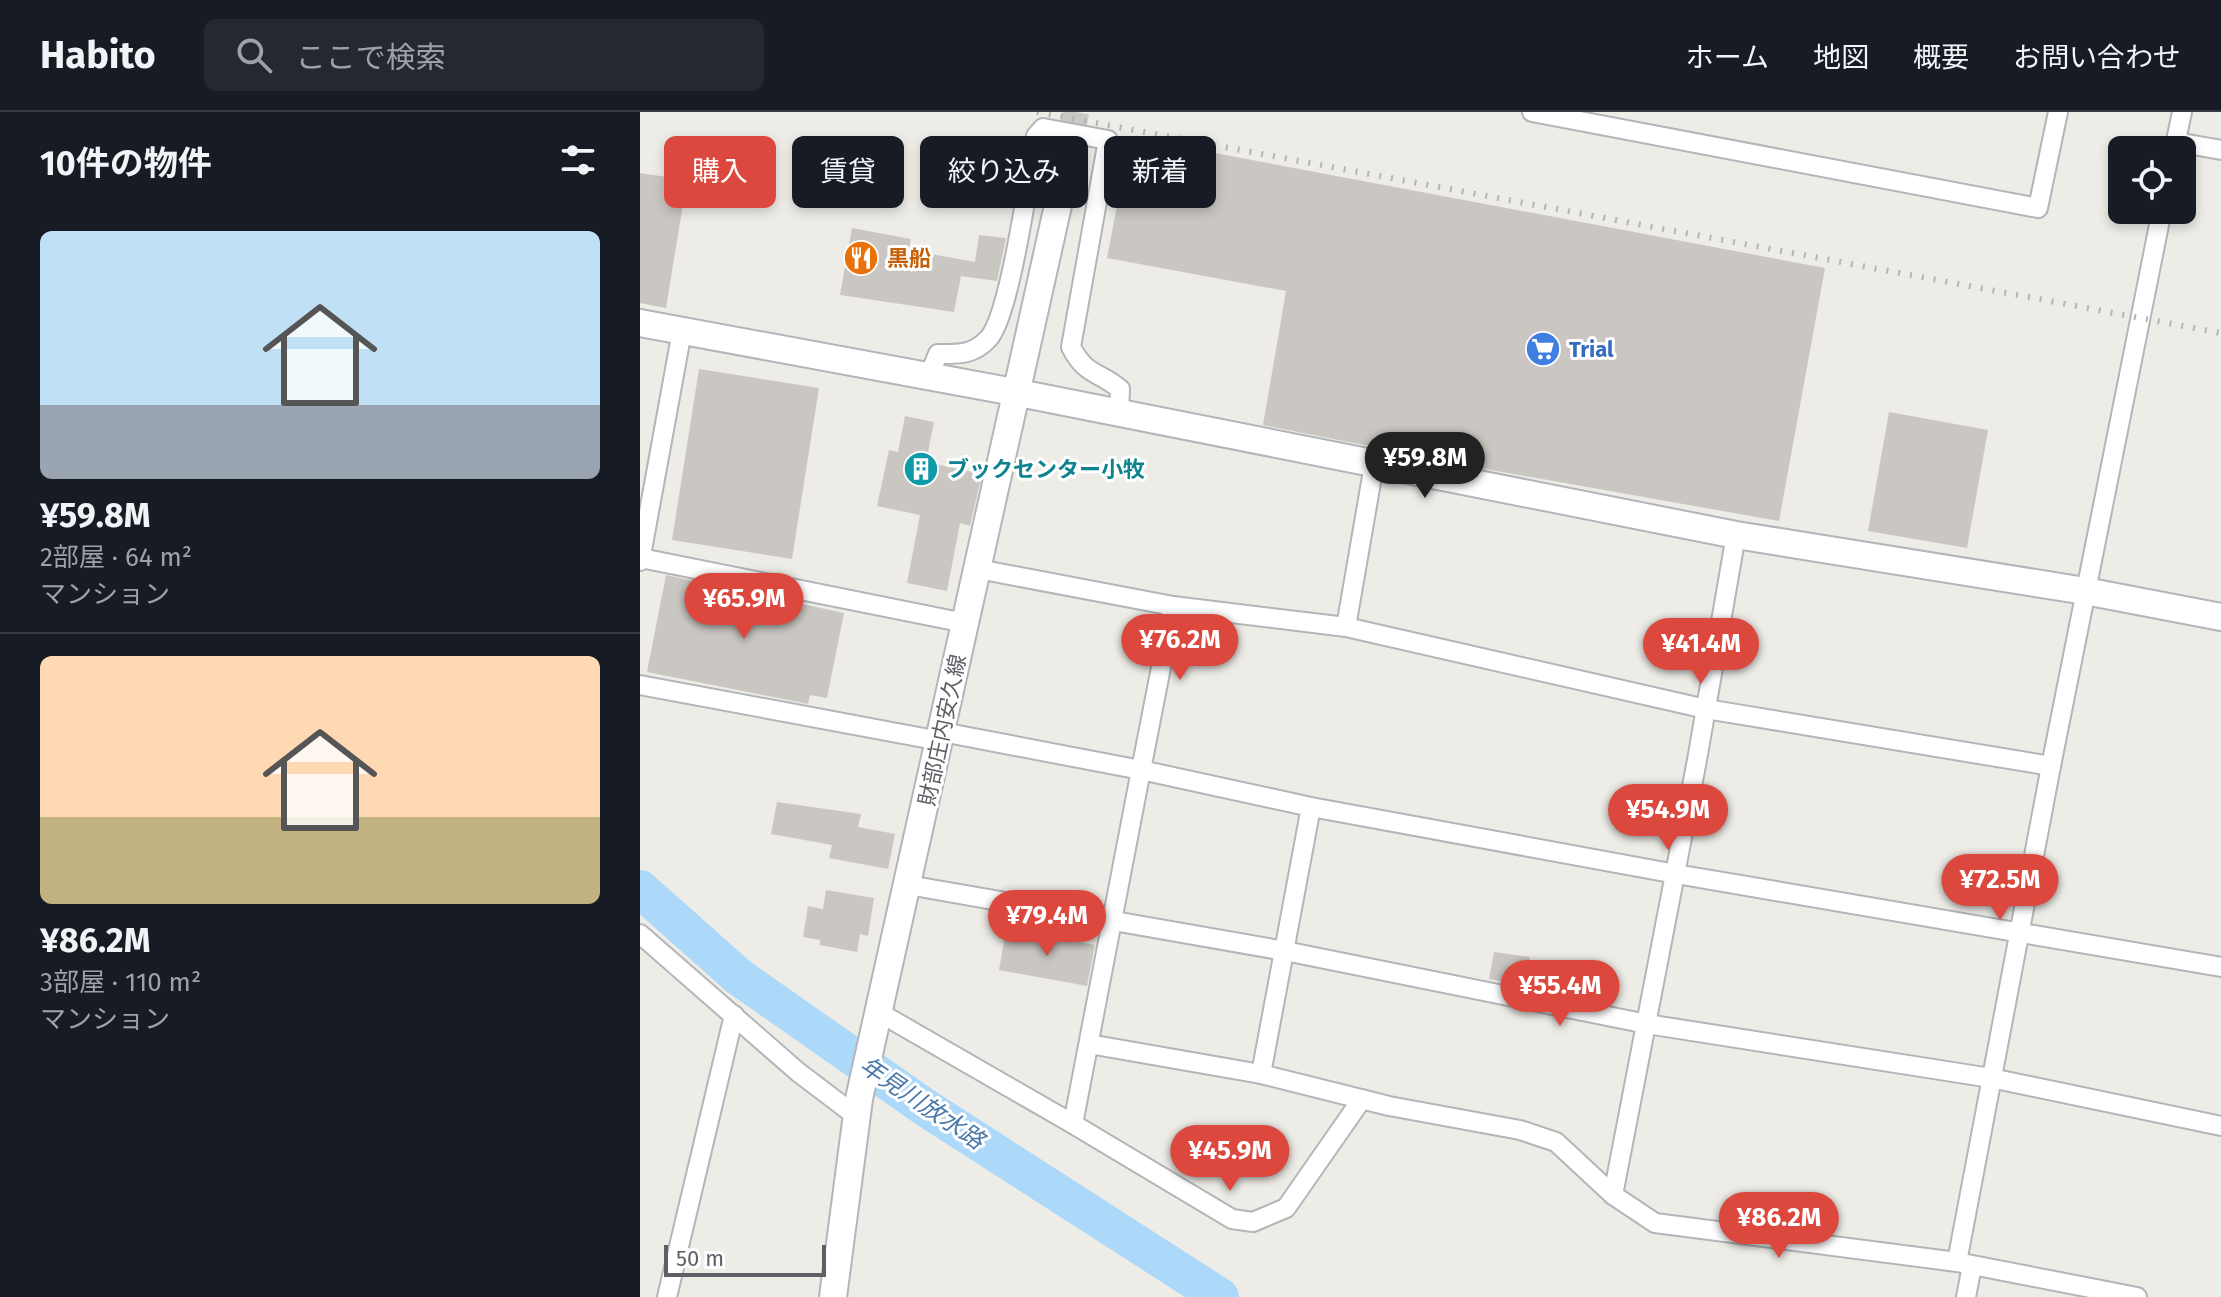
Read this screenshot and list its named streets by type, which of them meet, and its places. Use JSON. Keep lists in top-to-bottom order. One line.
{"streets":{"street":["財部庄内安久線"]},"water":["年見川放水路"],"places":{"restaurant":["黒船"],"supermarket":["Trial"],"building":["ブックセンター小牧"]},"scale_bar":"50 m","page":{"header":"Habito","search":"ここで検索","nav":["ホーム","地図","概要","お問い合わせ"],"heading":"10件の物件","chip":["購入","賃貸","絞り込み","新着"],"list":[{"name":"¥59.8M","note":"2部屋 · 64 m² · マンション"},{"name":"¥86.2M","note":"3部屋 · 110 m² · マンション"}],"price":["¥59.8M","¥65.9M","¥76.2M","¥41.4M","¥54.9M","¥72.5M","¥79.4M","¥55.4M","¥45.9M","¥86.2M"],"scale":"50 m"}}
